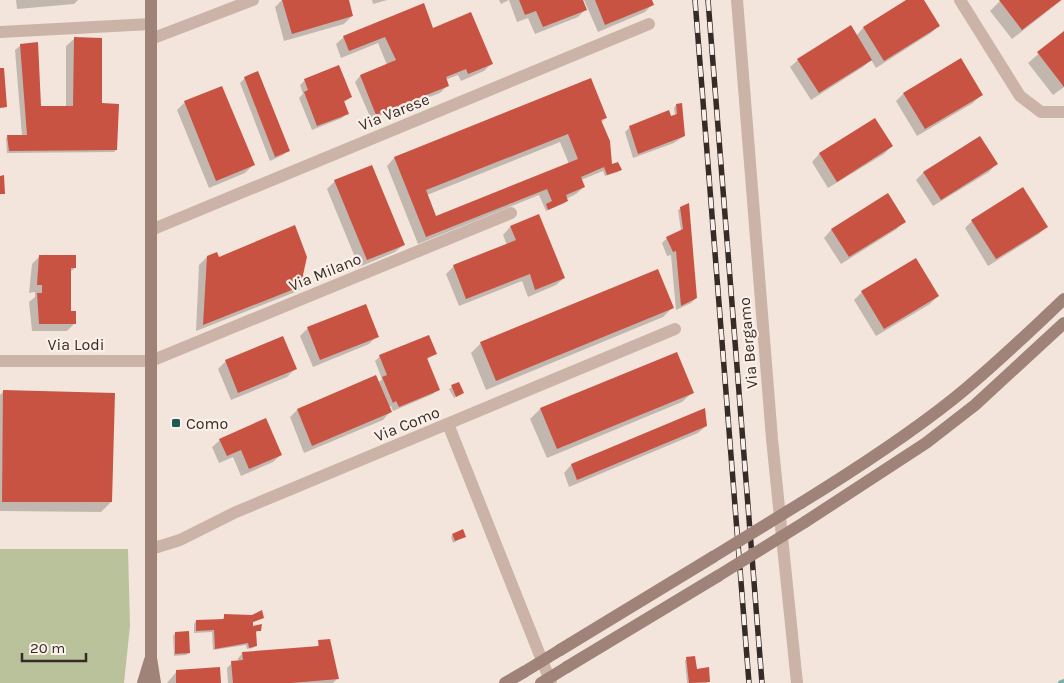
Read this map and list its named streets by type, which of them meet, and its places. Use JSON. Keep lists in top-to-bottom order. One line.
{"streets":{"street":["Via Varese","Via Milano","Via Bergamo","Via Lodi","Via Como"]},"crossings":[["Via Milano","Via Lodi"]],"places":{"transit":["Como"]},"scale_bar":"20 m"}
